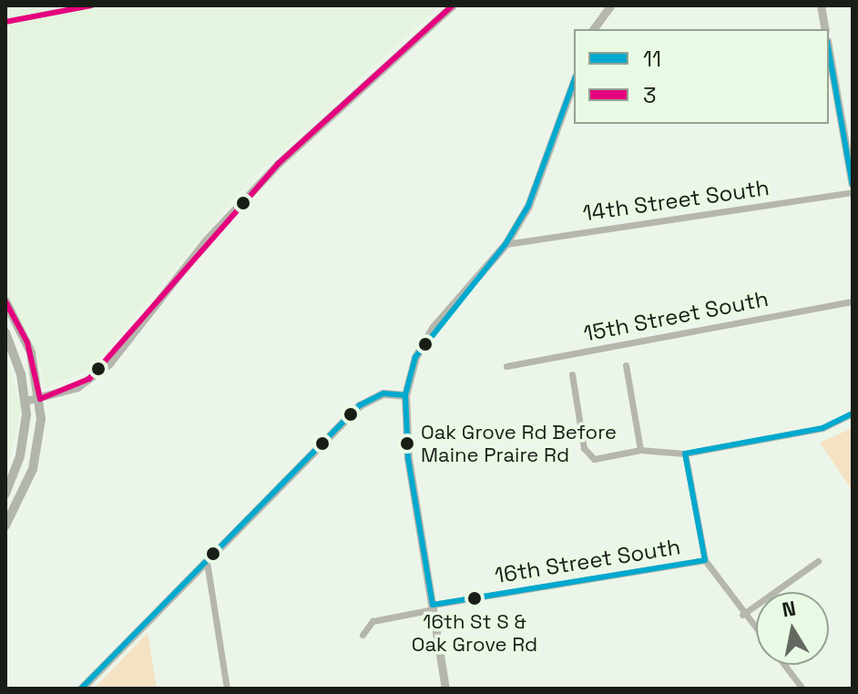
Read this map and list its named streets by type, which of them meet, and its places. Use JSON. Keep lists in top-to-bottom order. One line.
{"streets":{"street":["14th Street South","15th Street South","16th Street South"]},"places":["Oak Grove Rd Before Maine Praire Rd","16th St S & Oak Grove Rd"],"lines":["transit line 3","transit line 11"],"legend":["11","3"],"north":"top"}
